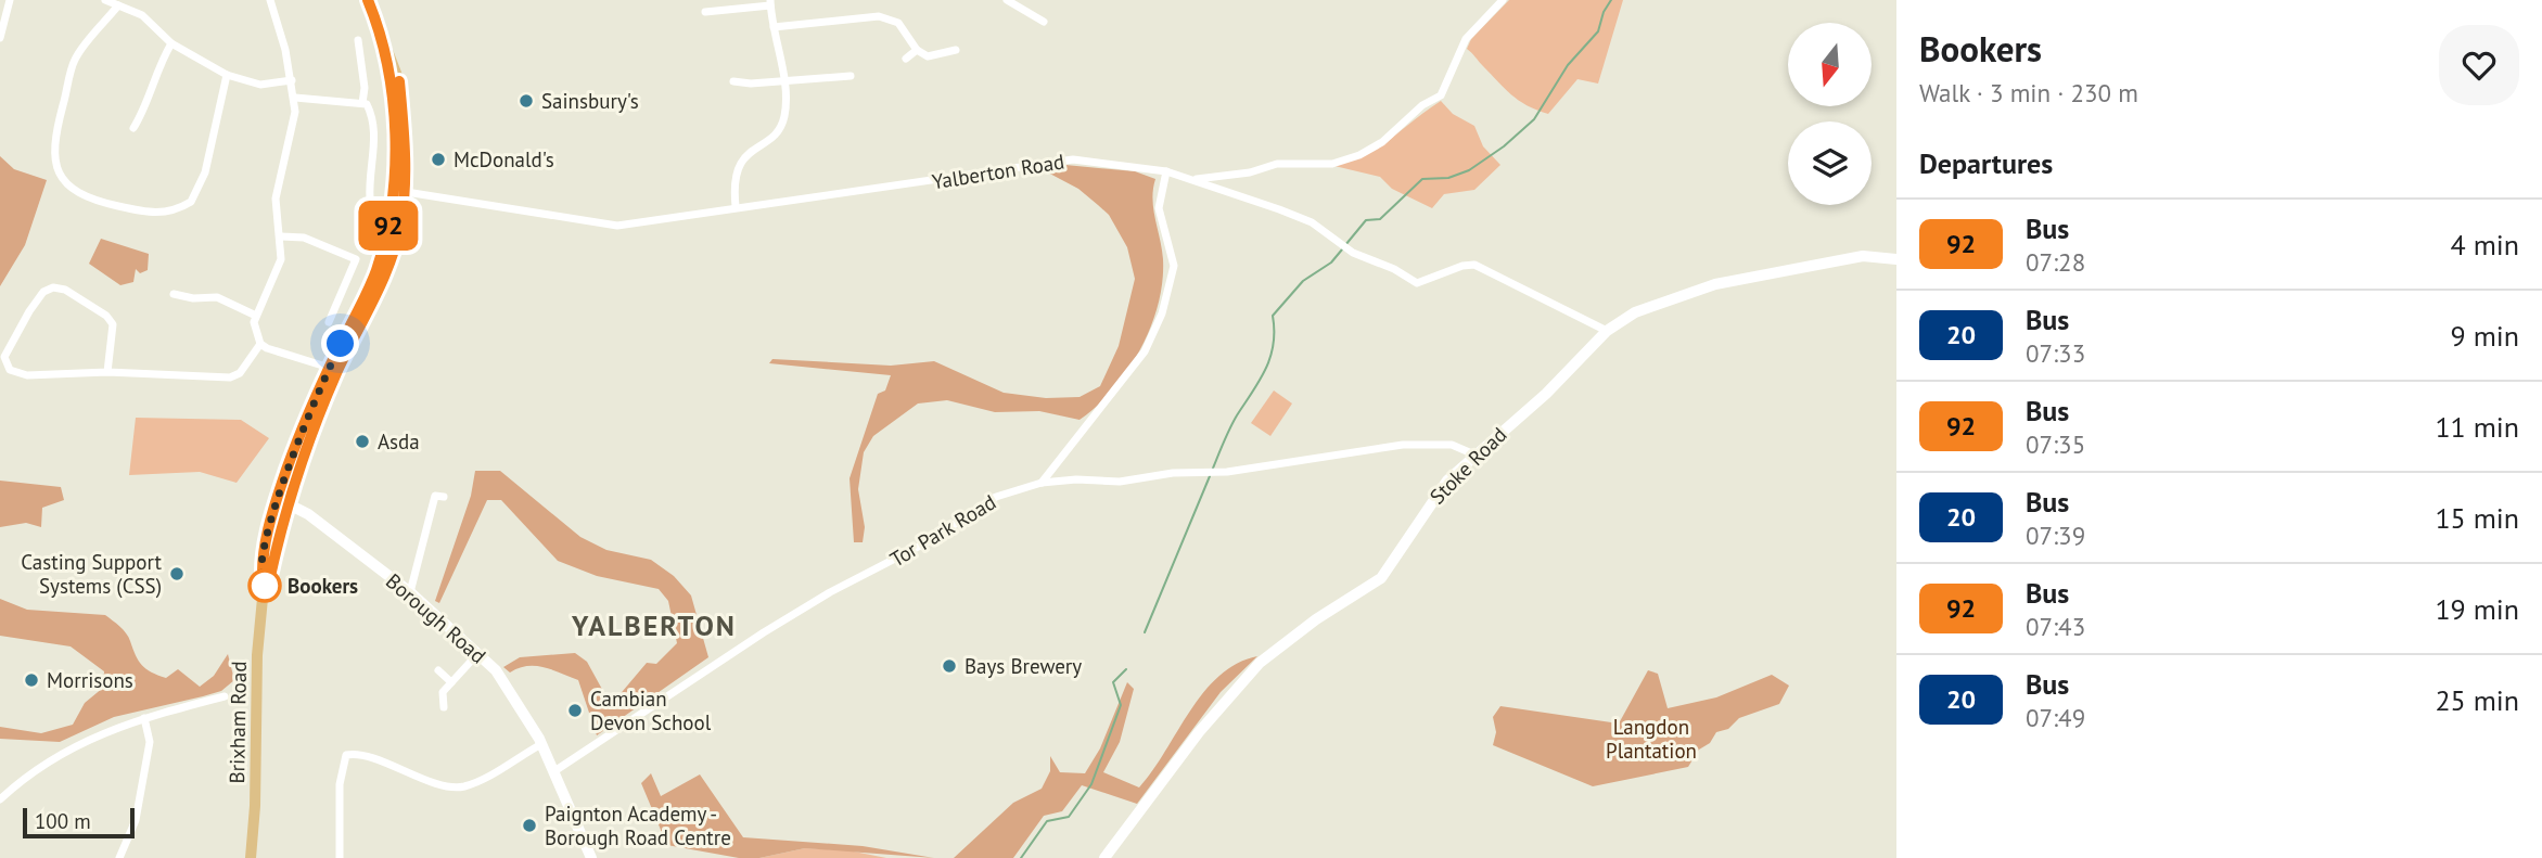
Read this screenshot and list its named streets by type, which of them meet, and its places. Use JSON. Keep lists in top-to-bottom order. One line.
{"streets":{"main road":["Brixham Road"],"street":["Yalberton Road","Stoke Road","Tor Park Road","Borough Road"]},"crossings":[["Yalberton Road","Stoke Road"],["Yalberton Road","Brixham Road"],["Stoke Road","Tor Park Road"],["Tor Park Road","Borough Road"],["Borough Road","Brixham Road"]],"districts":["YALBERTON"],"parks":["Langdon Plantation"],"places":["Sainsbury's","McDonald's","Asda","Casting Support Systems (CSS)","Bookers","Bays Brewery","Morrisons","Cambian Devon School","Paignton Academy - Borough Road Centre"],"lines":["bus line 92"],"scale_bar":"100 m","north":"bottom","page":{"on_map":"92","heading":[["Bookers","Walk · 3 min · 230 m"],"Departures"],"list":[{"mark":"92","name":"Bus","note":"07:28","value":"4 min"},{"mark":"20","name":"Bus","note":"07:33","value":"9 min"},{"mark":"92","name":"Bus","note":"07:35","value":"11 min"},{"mark":"20","name":"Bus","note":"07:39","value":"15 min"},{"mark":"92","name":"Bus","note":"07:43","value":"19 min"},{"mark":"20","name":"Bus","note":"07:49","value":"25 min"}],"scale":"100 m"}}
